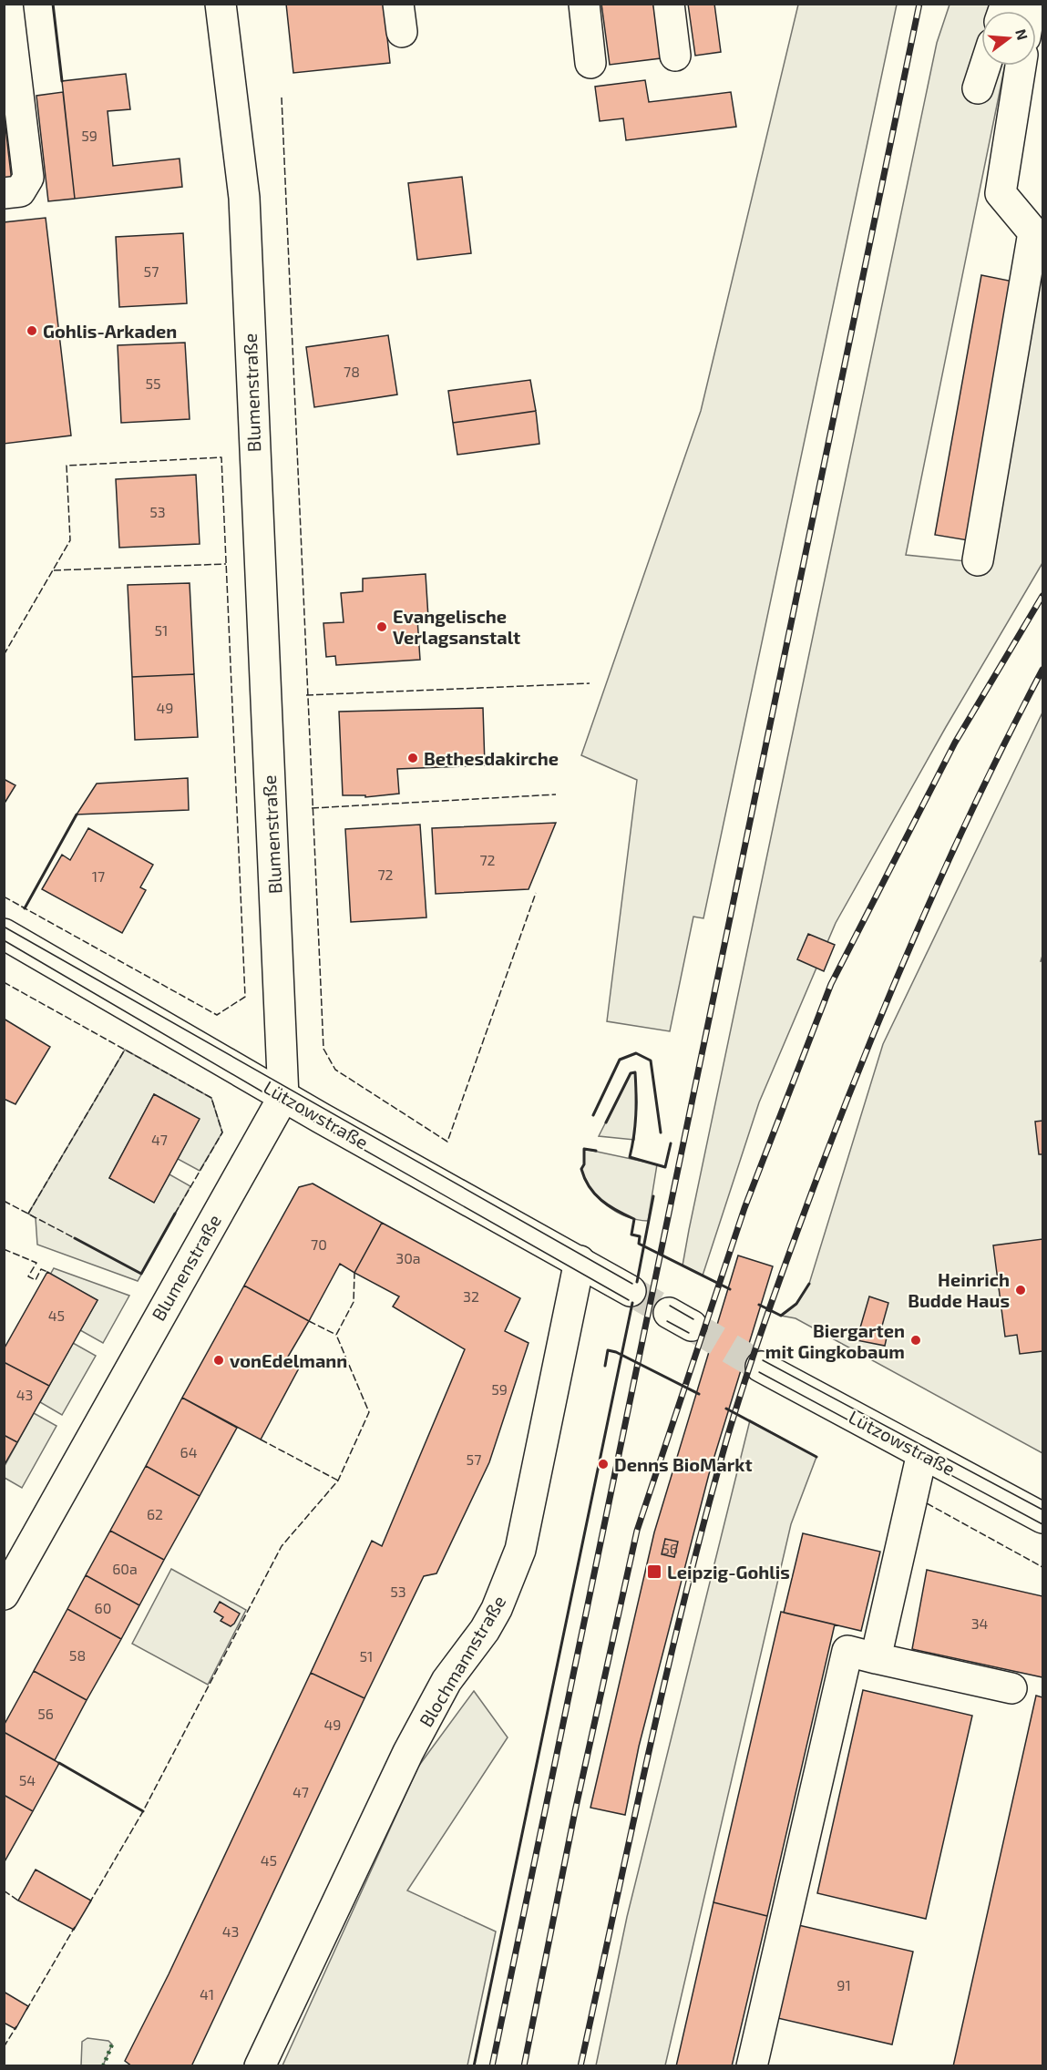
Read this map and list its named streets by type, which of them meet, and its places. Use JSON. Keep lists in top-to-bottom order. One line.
{"streets":{"street":["Blumenstraße","Lützowstraße","Blochmannstraße"]},"crossings":[["Blumenstraße","Lützowstraße"],["Lützowstraße","Blochmannstraße"]],"places":{"other":["Gohlis-Arkaden","Evangelische Verlagsanstalt","Bethesdakirche","Heinrich Budde Haus","Biergarten mit Gingkobaum","vonEdelmann","Denns BioMarkt"],"transit":["Leipzig-Gohlis"]},"house_numbers":["59","57","78","55","53","51","49","72","72","17","47","70","30a","32","45","59","43","64","57","62","56","60a","53","60","34","58","51","56","49","54","47","45","43","91","41"],"north":"right"}
